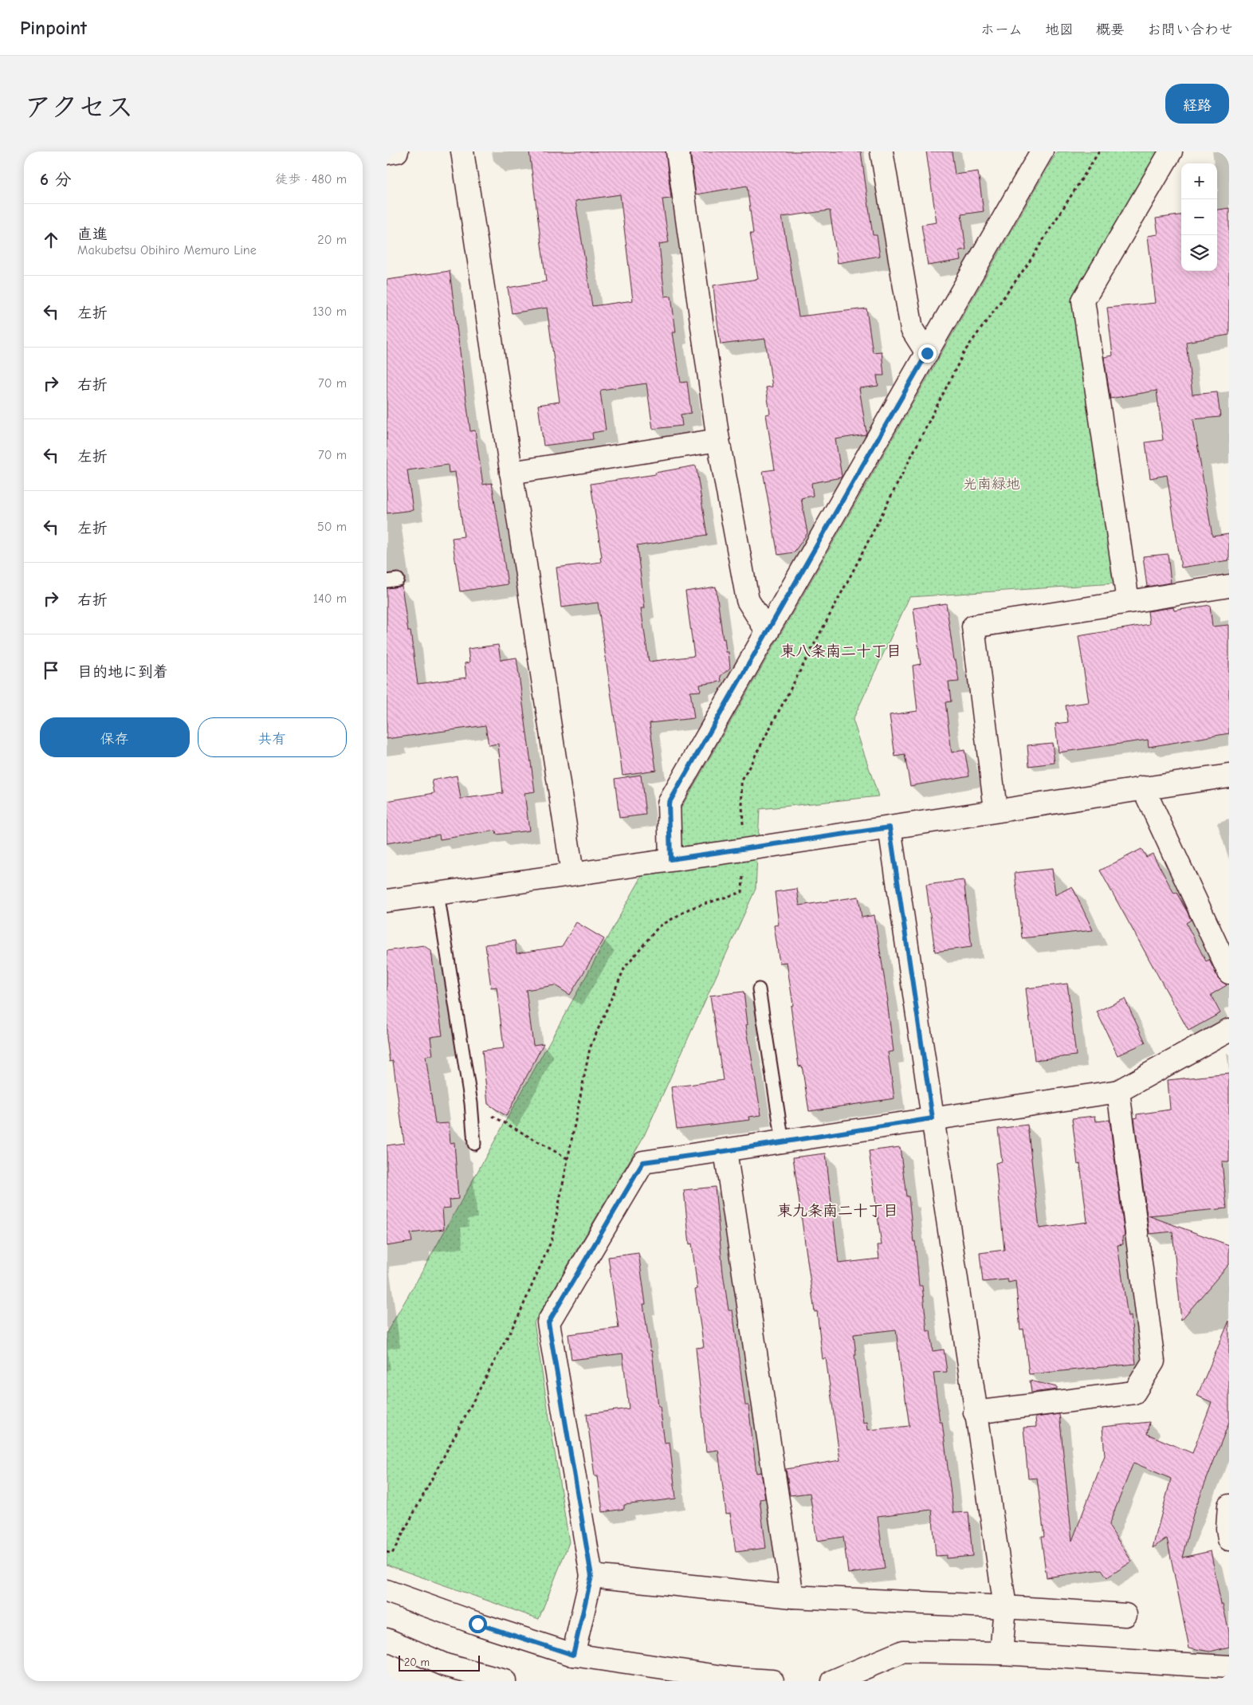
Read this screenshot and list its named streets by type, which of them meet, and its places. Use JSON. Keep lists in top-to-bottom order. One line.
{"districts":["東八条南二十丁目","東九条南二十丁目"],"parks":["光南緑地"],"scale_bar":"20 m","page":{"header":"Pinpoint","nav":["ホーム","地図","概要","お問い合わせ"],"title":"アクセス","buttons":["経路",["保存","共有"]],"heading":["6 分","徒歩 · 480 m"],"map_buttons":["+","−"],"list":[["直進","Makubetsu Obihiro Memuro Line","20 m"],["左折","130 m"],["右折","70 m"],["左折","70 m"],["左折","50 m"],["右折","140 m"],"目的地に到着"],"scale":"20 m"}}
